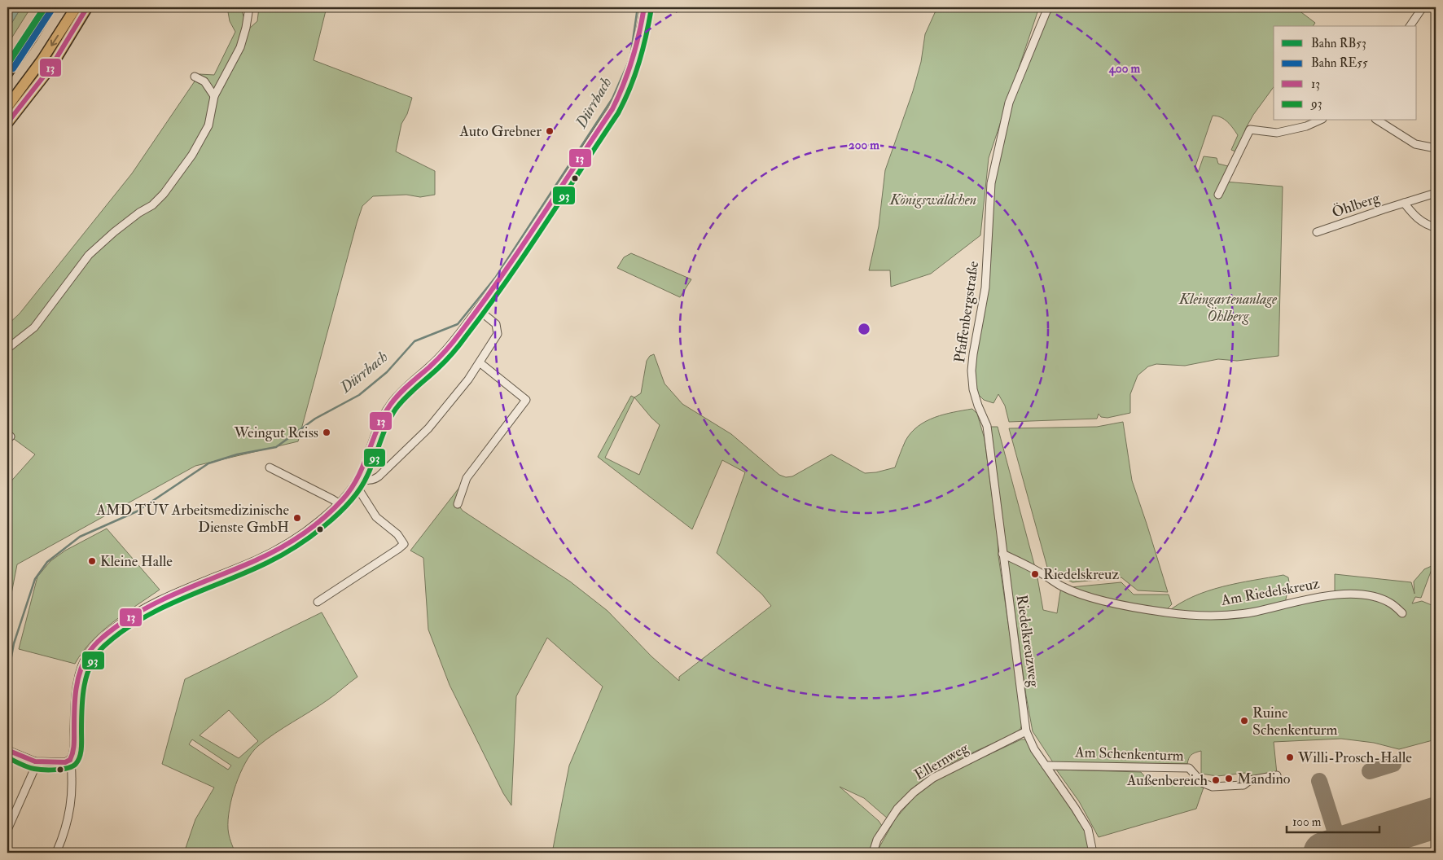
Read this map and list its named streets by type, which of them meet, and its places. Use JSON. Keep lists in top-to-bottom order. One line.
{"streets":{"street":["Öhlberg","Pfaffenbergstraße","Am Riedelskreuz","Riedelkreuzweg","Am Schenkenturm","Ellernweg"]},"crossings":[["Pfaffenbergstraße","Am Riedelskreuz"],["Pfaffenbergstraße","Riedelkreuzweg"],["Am Riedelskreuz","Riedelkreuzweg"],["Riedelkreuzweg","Am Schenkenturm"],["Riedelkreuzweg","Ellernweg"]],"water":["Dürrbach"],"parks":["Königswäldchen","Kleingartenanlage Öhlberg"],"places":["Auto Grebner","Weingut Reiss","AMD TÜV Arbeitsmedizinische Dienste GmbH","Kleine Halle","Riedelskreuz","Ruine Schenkenturm","Willi-Prosch-Halle","Mandino","Außenbereich"],"lines":["rail line RB53","transit line 13","transit line 93","rail line RE55"],"legend":["Bahn RB53","Bahn RE55","13","93"],"scale_bar":"100 m","rings":["400 m","200 m"]}
